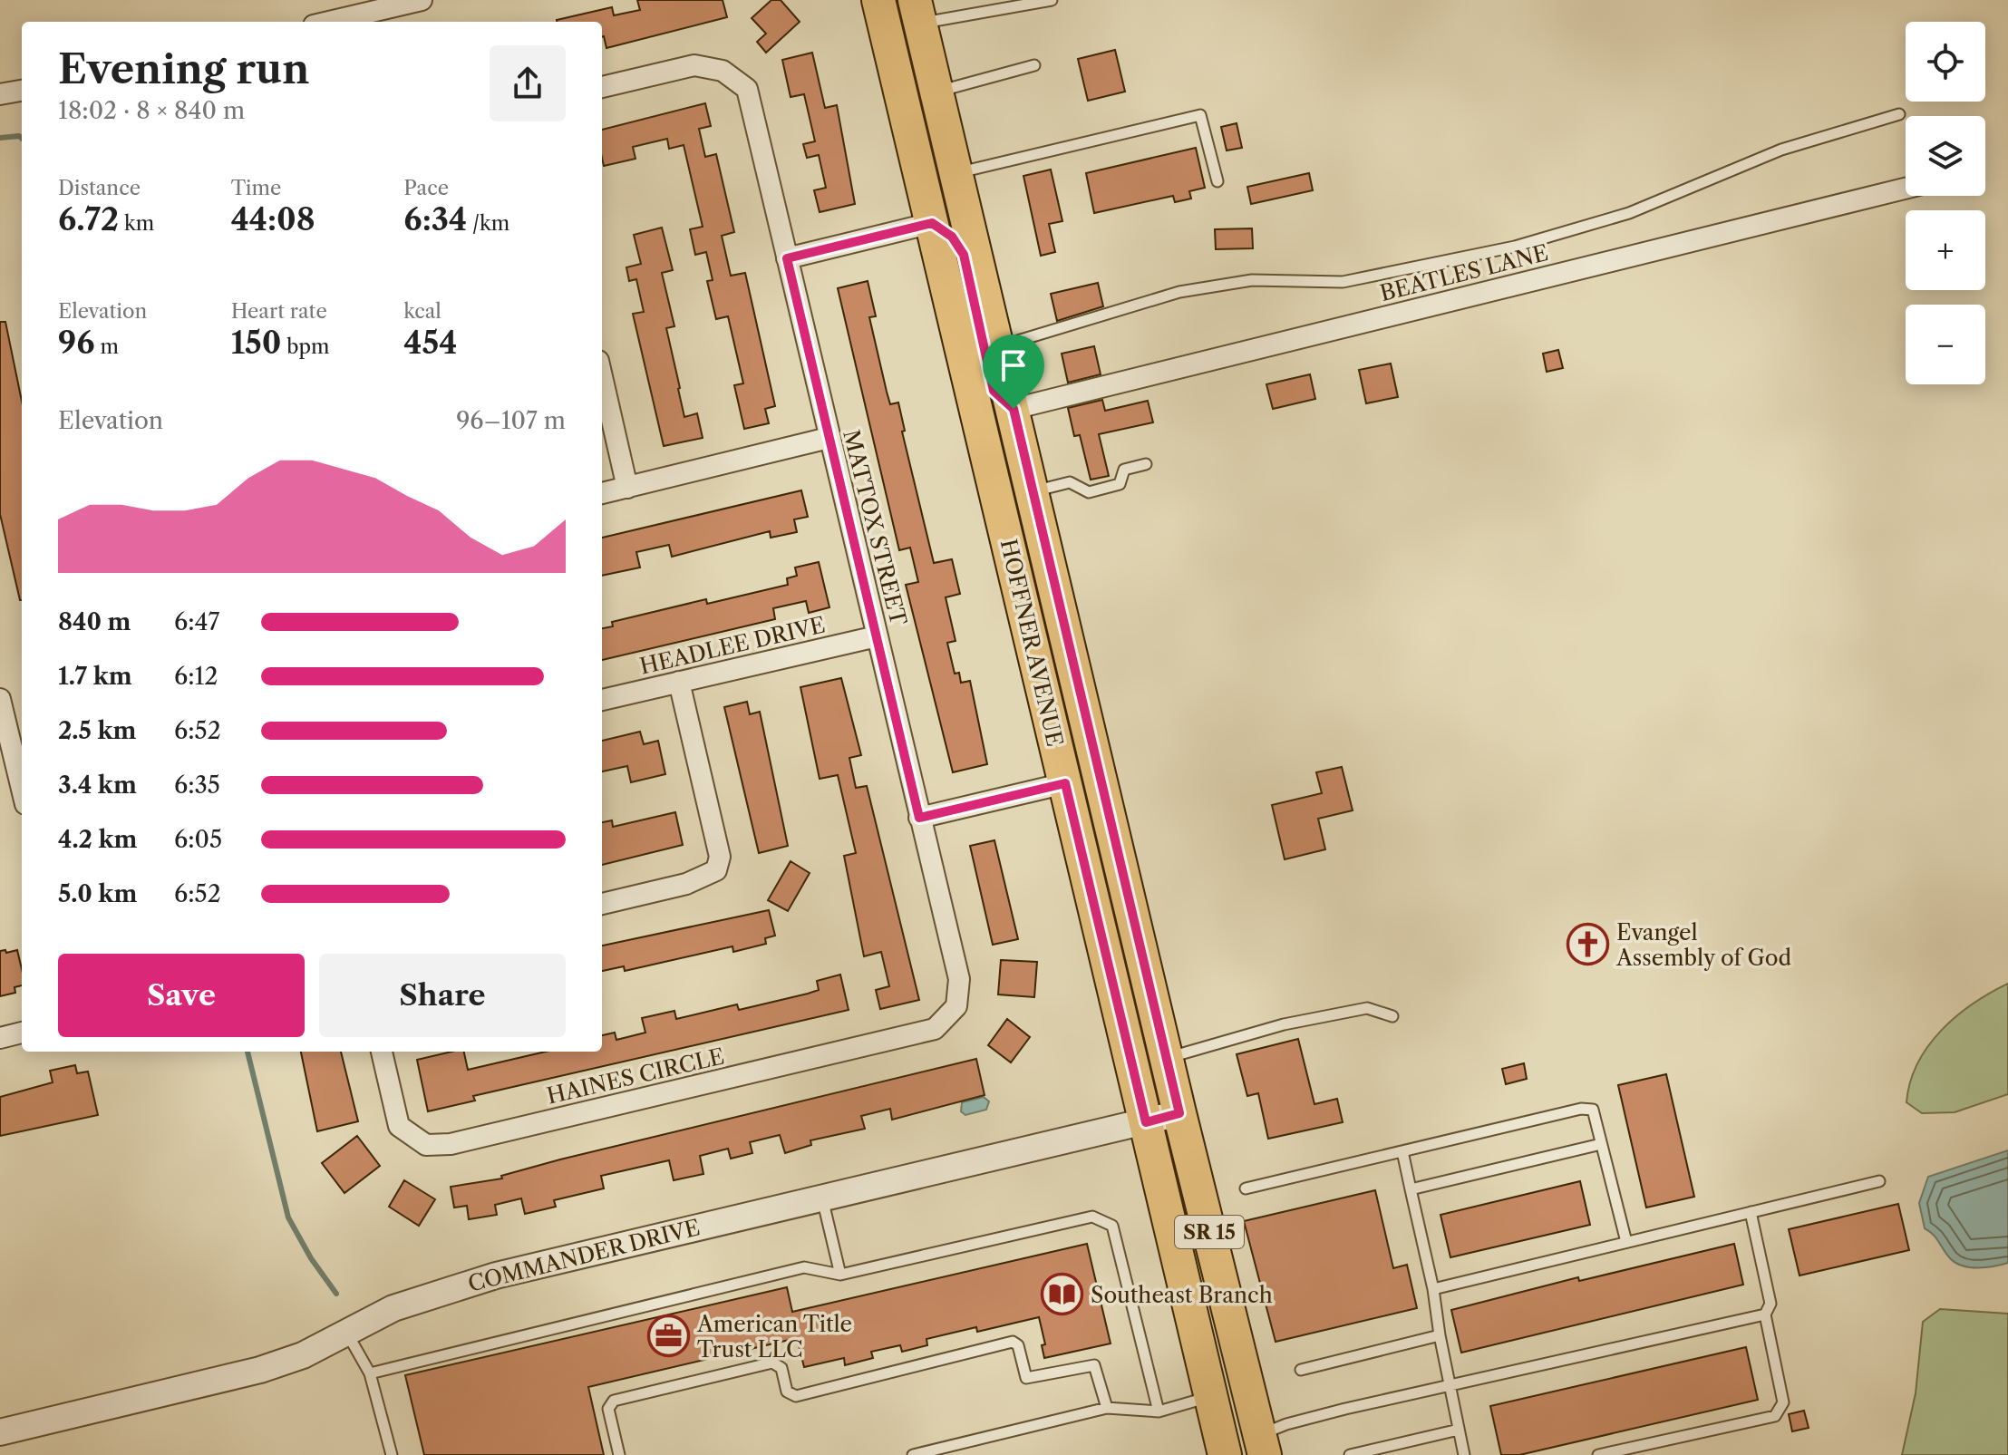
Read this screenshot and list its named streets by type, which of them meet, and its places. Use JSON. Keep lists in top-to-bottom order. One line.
{"streets":{"main road":["HOFFNER AVENUE","SR 15"],"street":["BEATLES LANE","MATTOX STREET","HEADLEE DRIVE","HAINES CIRCLE","COMMANDER DRIVE"]},"crossings":[["BEATLES LANE","HOFFNER AVENUE"],["MATTOX STREET","HEADLEE DRIVE"],["MATTOX STREET","HAINES CIRCLE"],["HOFFNER AVENUE","COMMANDER DRIVE"]],"places":{"church":["Evangel Assembly of God"],"library":["Southeast Branch"],"office":["American Title Trust LLC"]},"page":{"map_buttons":["+","−"],"heading":["Evening run","18:02 · 8 × 840 m"],"stats":[["Distance","6.72 km"],["Time","44:08"],["Pace","6:34 /km"],["Elevation","96 m"],["Heart rate","150 bpm"],["kcal","454"]],"chart":["Elevation","96–107 m"],"list":[{"name":"840 m","note":"6:47"},{"name":"1.7 km","note":"6:12"},{"name":"2.5 km","note":"6:52"},{"name":"3.4 km","note":"6:35"},{"name":"4.2 km","note":"6:05"},{"name":"5.0 km","note":"6:52"}],"buttons":["Save","Share"]}}
